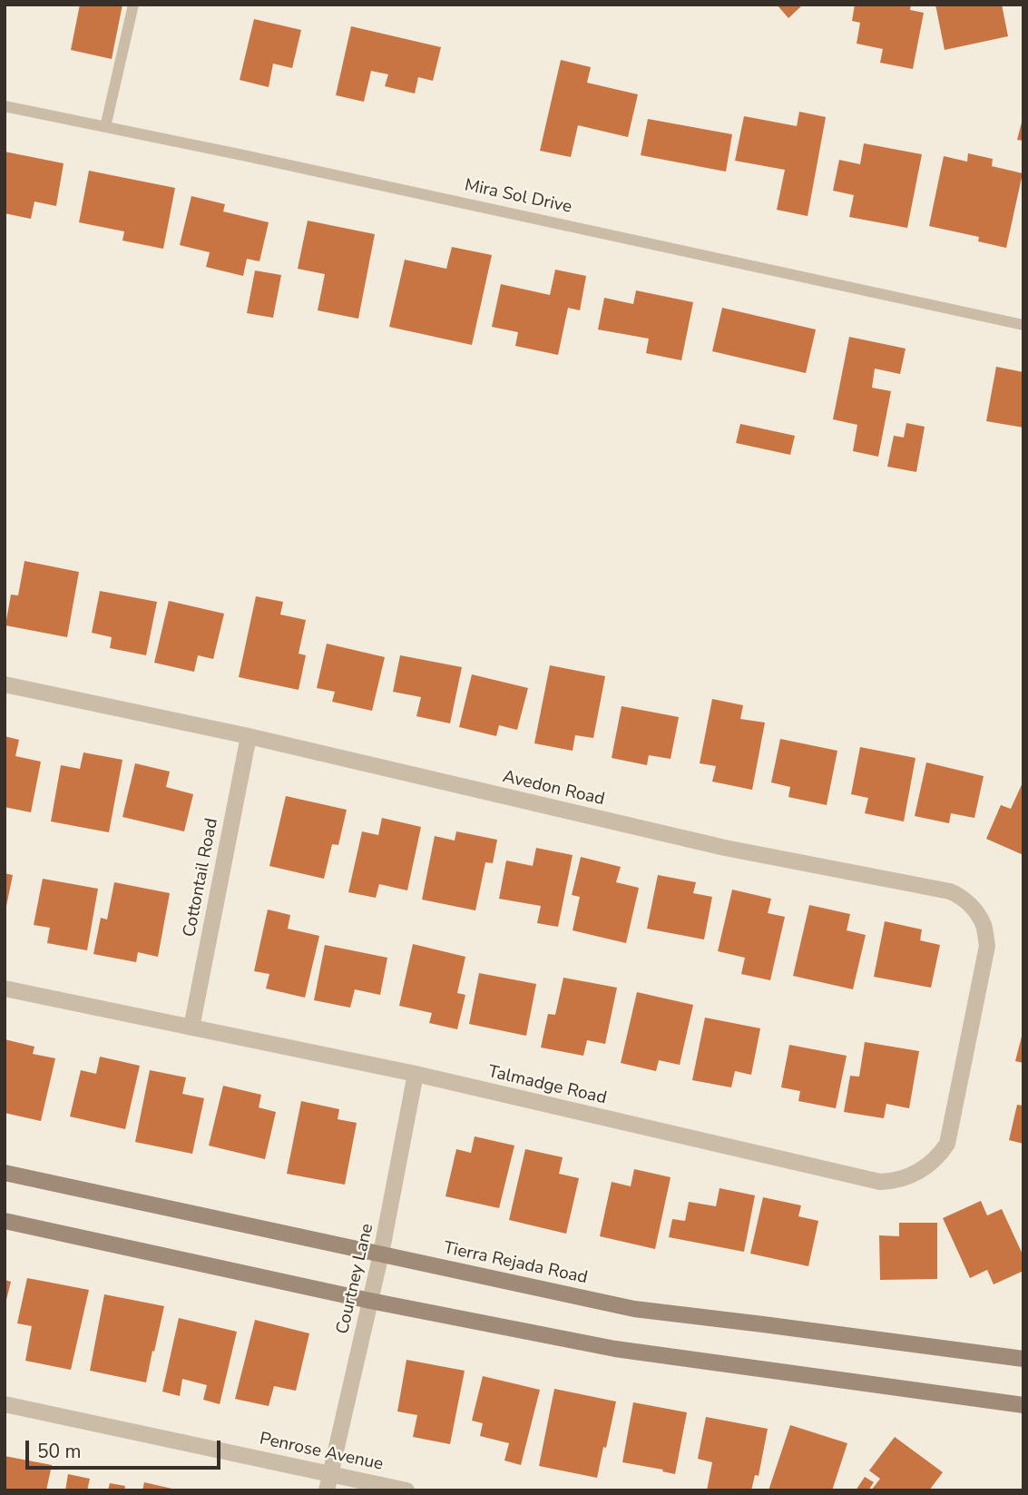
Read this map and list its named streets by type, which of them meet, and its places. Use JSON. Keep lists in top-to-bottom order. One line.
{"streets":{"main road":["Tierra Rejada Road"],"street":["Avedon Road","Cottontail Road","Talmadge Road","Courtney Lane","Penrose Avenue"],"lane":["Mira Sol Drive"]},"crossings":[["Avedon Road","Cottontail Road"],["Avedon Road","Talmadge Road"],["Cottontail Road","Talmadge Road"],["Talmadge Road","Courtney Lane"],["Tierra Rejada Road","Courtney Lane"],["Courtney Lane","Penrose Avenue"]],"scale_bar":"50 m"}
